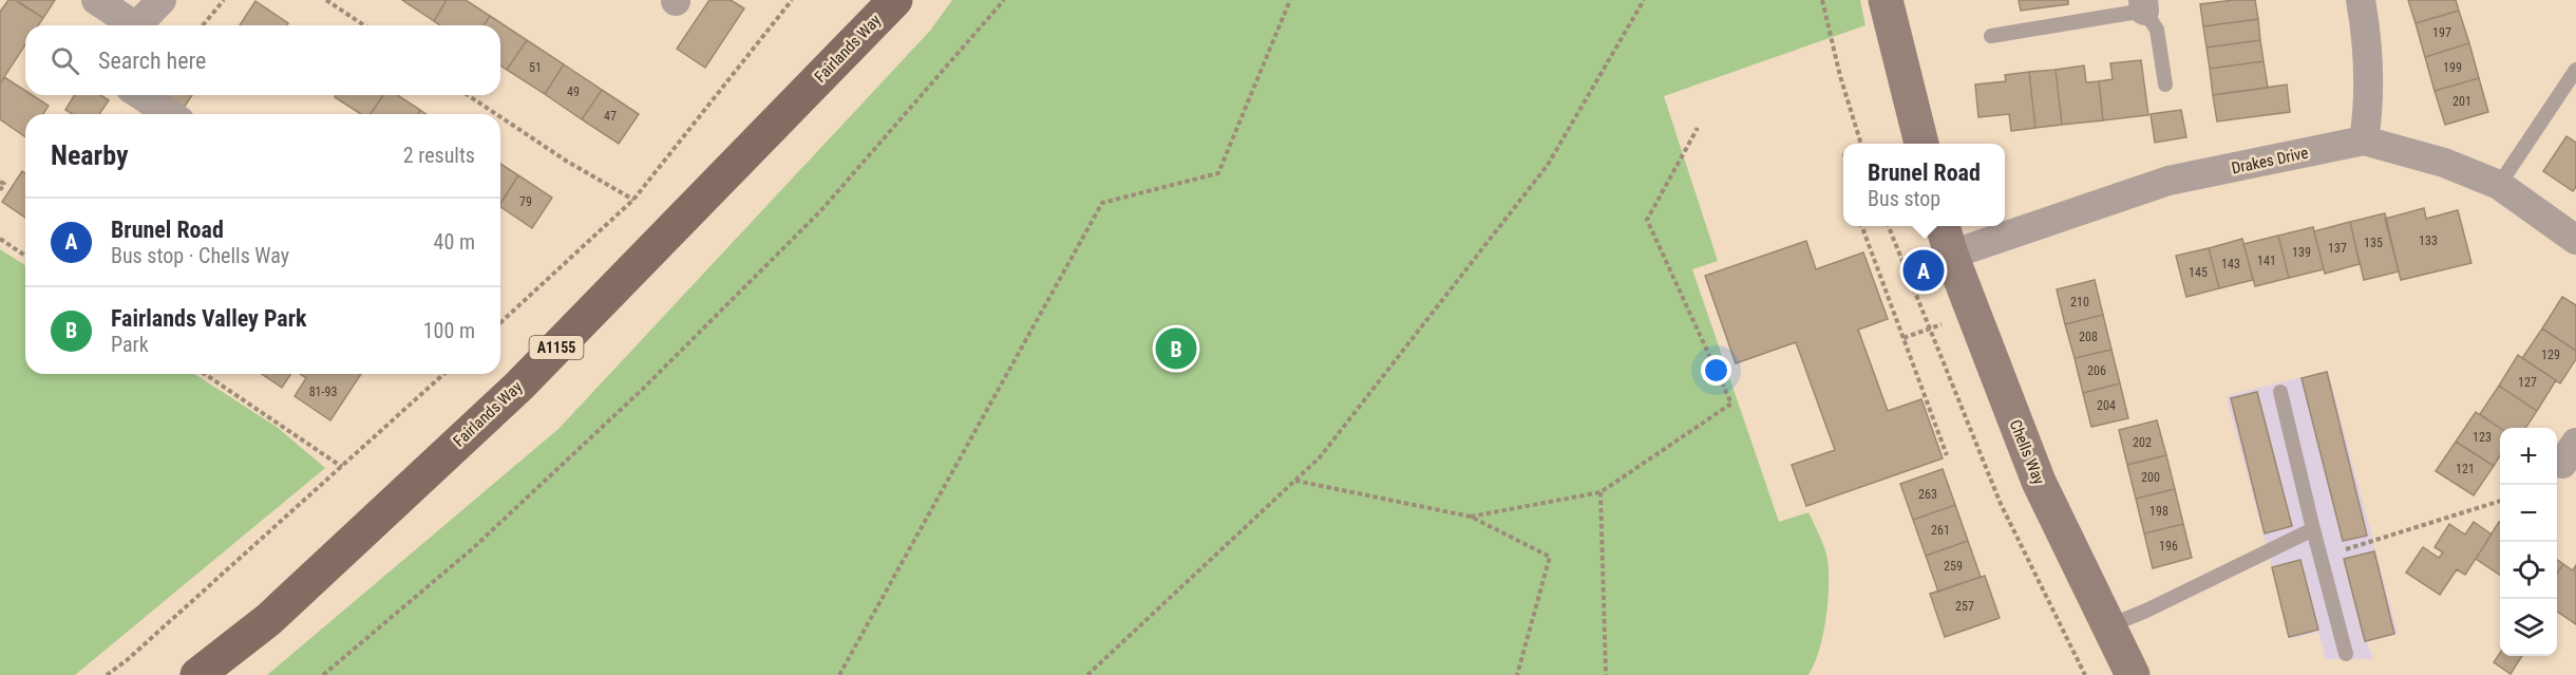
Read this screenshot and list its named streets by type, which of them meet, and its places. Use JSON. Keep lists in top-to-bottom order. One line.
{"streets":{"main road":["Fairlands Way","A1155"],"street":["Drakes Drive","Chells Way"]},"crossings":[["Drakes Drive","Chells Way"]],"house_numbers":["197","51","199","49","201","47","79","133","135","137","139","141","143","145","210","208","129","206","127","81-93","204","123","202","121","200","263","198","261","196","259","257"],"page":{"search":"Search here","heading":["Nearby","2 results"],"popup":["Brunel Road","Bus stop"],"list":[{"mark":"A","name":"Brunel Road","note":"Bus stop · Chells Way","value":"40 m"},{"mark":"B","name":"Fairlands Valley Park","note":"Park","value":"100 m"}],"pins":["A","B"],"map_buttons":["+","−"]}}
